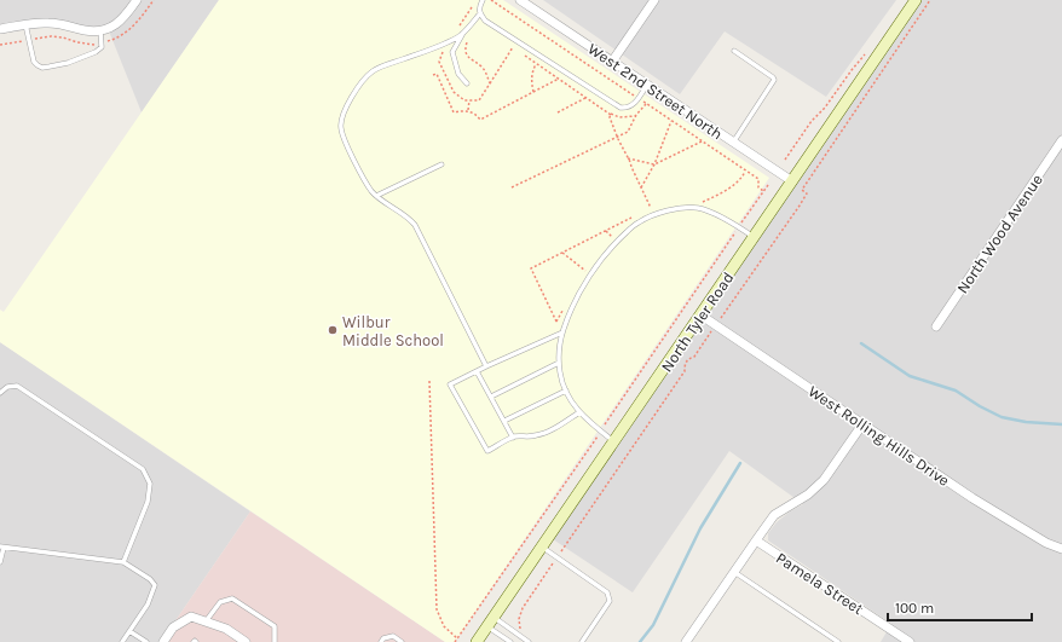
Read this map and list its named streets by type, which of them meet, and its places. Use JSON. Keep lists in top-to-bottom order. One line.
{"streets":{"main road":["North Tyler Road"],"street":["West 2nd Street North","North Wood Avenue","West Rolling Hills Drive","Pamela Street"]},"crossings":[["West 2nd Street North","North Tyler Road"],["North Tyler Road","West Rolling Hills Drive"]],"places":["Wilbur Middle School"],"scale_bar":"100 m"}
